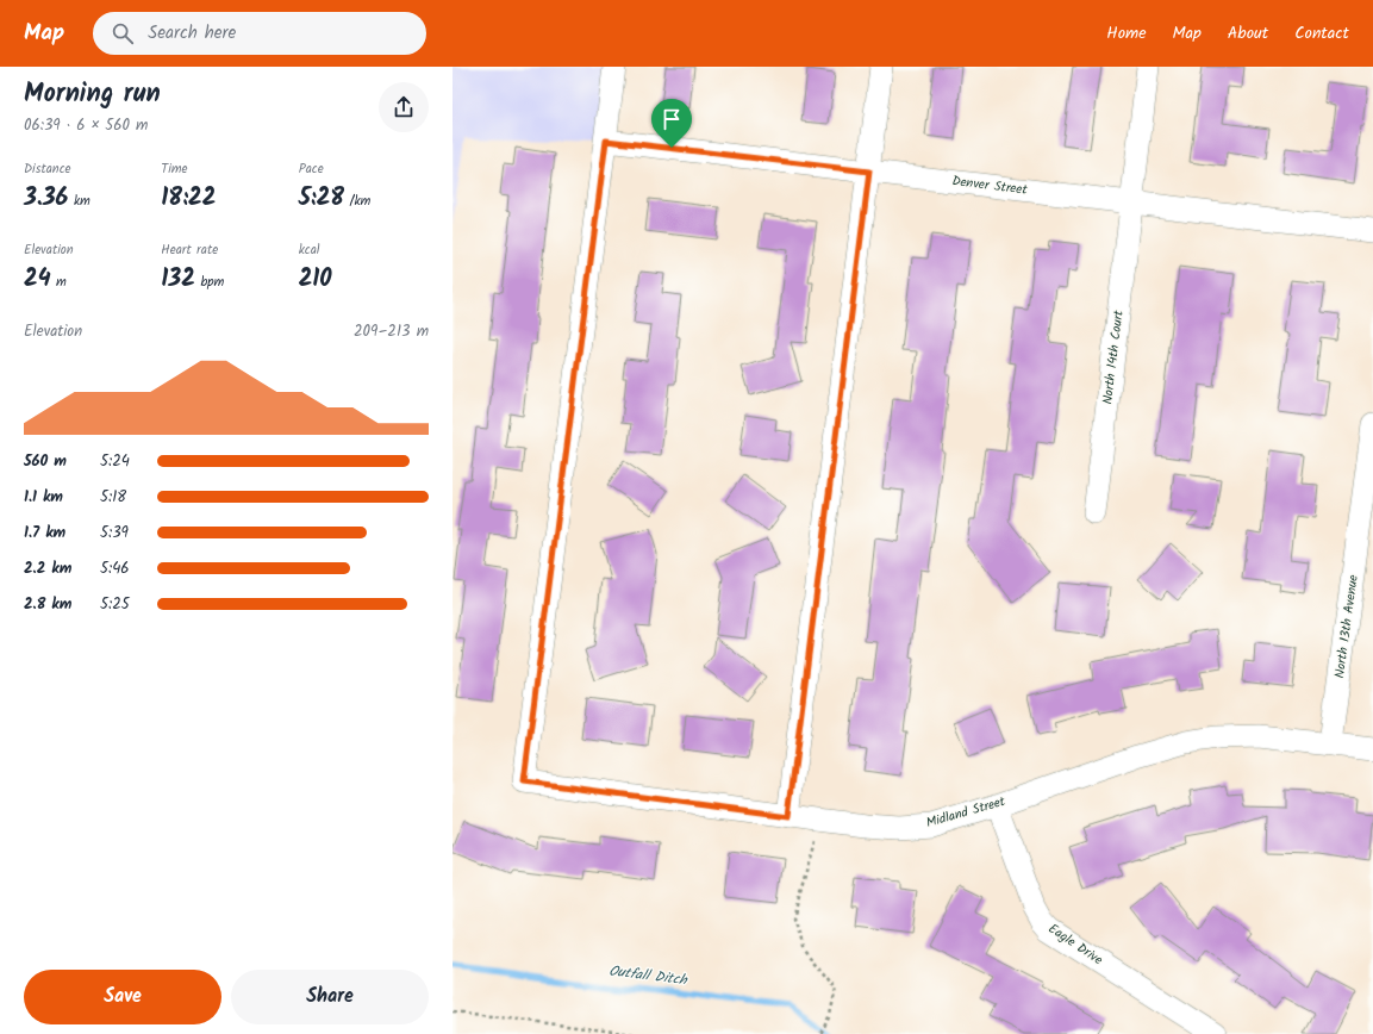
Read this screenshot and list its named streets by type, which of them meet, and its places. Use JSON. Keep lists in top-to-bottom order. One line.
{"streets":{"street":["Denver Street","North 14th Court","North 13th Avenue","Midland Street","Eagle Drive"]},"crossings":[["Denver Street","North 14th Court"],["Denver Street","Midland Street"],["North 13th Avenue","Midland Street"],["Midland Street","Eagle Drive"]],"water":["Outfall Ditch"],"page":{"header":"Map","search":"Search here","nav":["Home","Map","About","Contact"],"heading":["Morning run","06:39 · 6 × 560 m"],"stats":[["Distance","3.36 km"],["Time","18:22"],["Pace","5:28 /km"],["Elevation","24 m"],["Heart rate","132 bpm"],["kcal","210"]],"chart":["Elevation","209–213 m"],"list":[{"name":"560 m","note":"5:24"},{"name":"1.1 km","note":"5:18"},{"name":"1.7 km","note":"5:39"},{"name":"2.2 km","note":"5:46"},{"name":"2.8 km","note":"5:25"}],"buttons":["Save","Share"]}}
